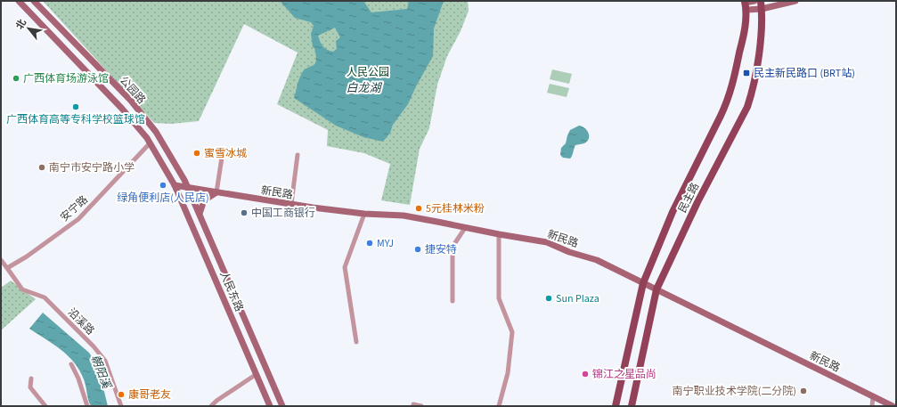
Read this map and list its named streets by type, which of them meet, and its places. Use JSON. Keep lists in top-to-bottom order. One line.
{"streets":{"main road":["公园路","新民路","民主路","人民东路"],"street":["安宁路","沿溪路"]},"crossings":[["公园路","新民路"],["公园路","安宁路"],["公园路","人民东路"],["新民路","民主路"],["新民路","人民东路"],["安宁路","沿溪路"]],"water":["白龙湖","朝阳溪"],"parks":["人民公园"],"places":{"transit":["民主新民路口 (BRT站)"],"other":["广西体育场游泳馆","广西体育高等专科学校篮球馆","蜜雪冰城","南宁市安宁路小学","绿角便利店(人民店)","5元桂林米粉","中国工商银行","MYJ","捷安特","Sun Plaza","锦江之星品尚","南宁职业技术学院(二分院)","康哥老友"]},"north":"top left"}
